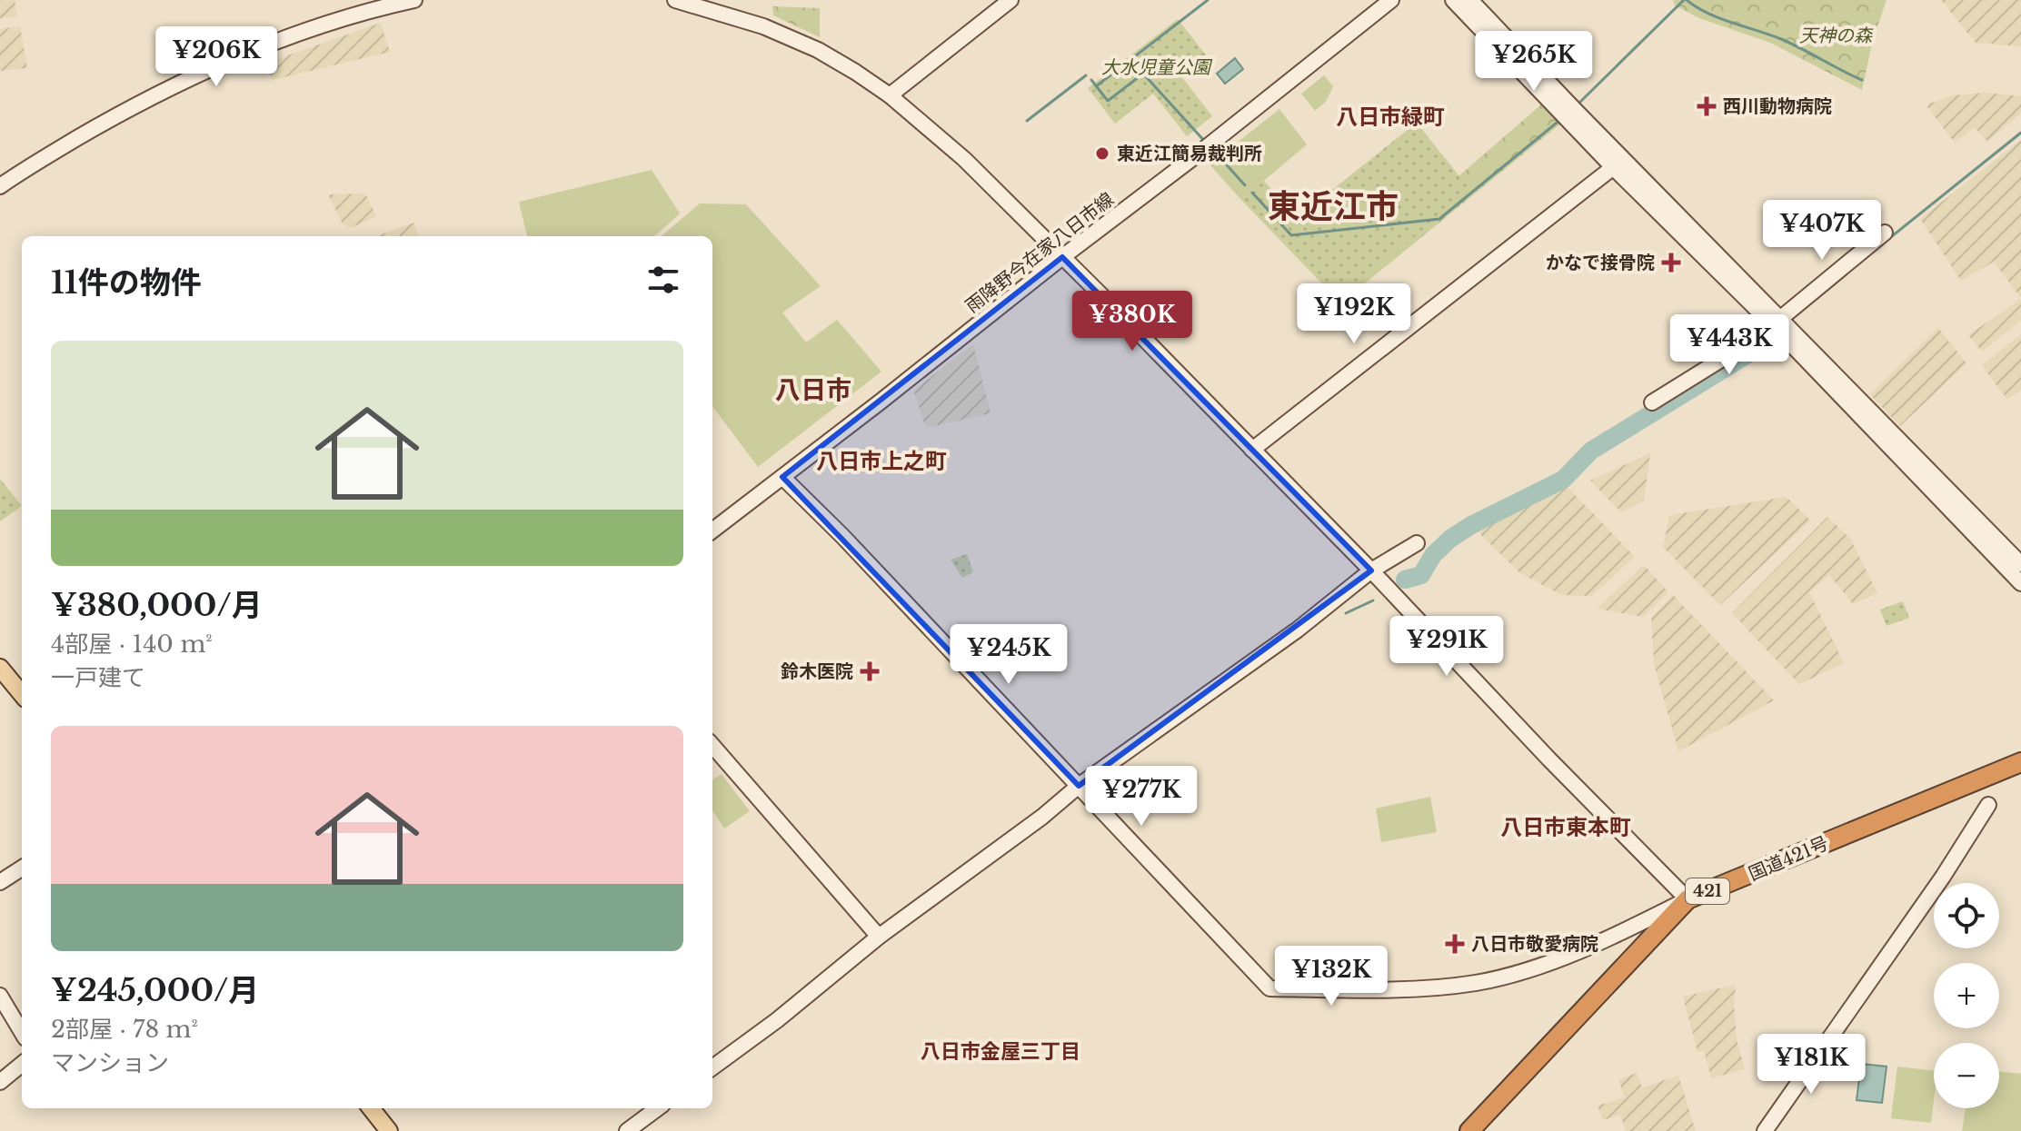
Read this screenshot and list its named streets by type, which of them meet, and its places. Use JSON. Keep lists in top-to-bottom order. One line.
{"streets":{"highway":["国道421号","421"],"street":["雨降野今在家八日市線"]},"districts":["八日市緑町","東近江市","八日市","八日市上之町","八日市東本町","八日市金屋三丁目"],"parks":["天神の森","大水児童公園"],"places":{"health":["西川動物病院","かなで接骨院","鈴木医院","八日市敬愛病院"],"other":["東近江簡易裁判所"]},"page":{"price":["¥206K","¥265K","¥407K","¥192K","¥380K","¥443K","¥291K","¥245K","¥277K","¥132K","¥181K"],"heading":"11件の物件","list":[{"name":"¥380,000/月","note":"4部屋 · 140 m² · 一戸建て"},{"name":"¥245,000/月","note":"2部屋 · 78 m² · マンション"}],"map_buttons":["+","−"]}}
